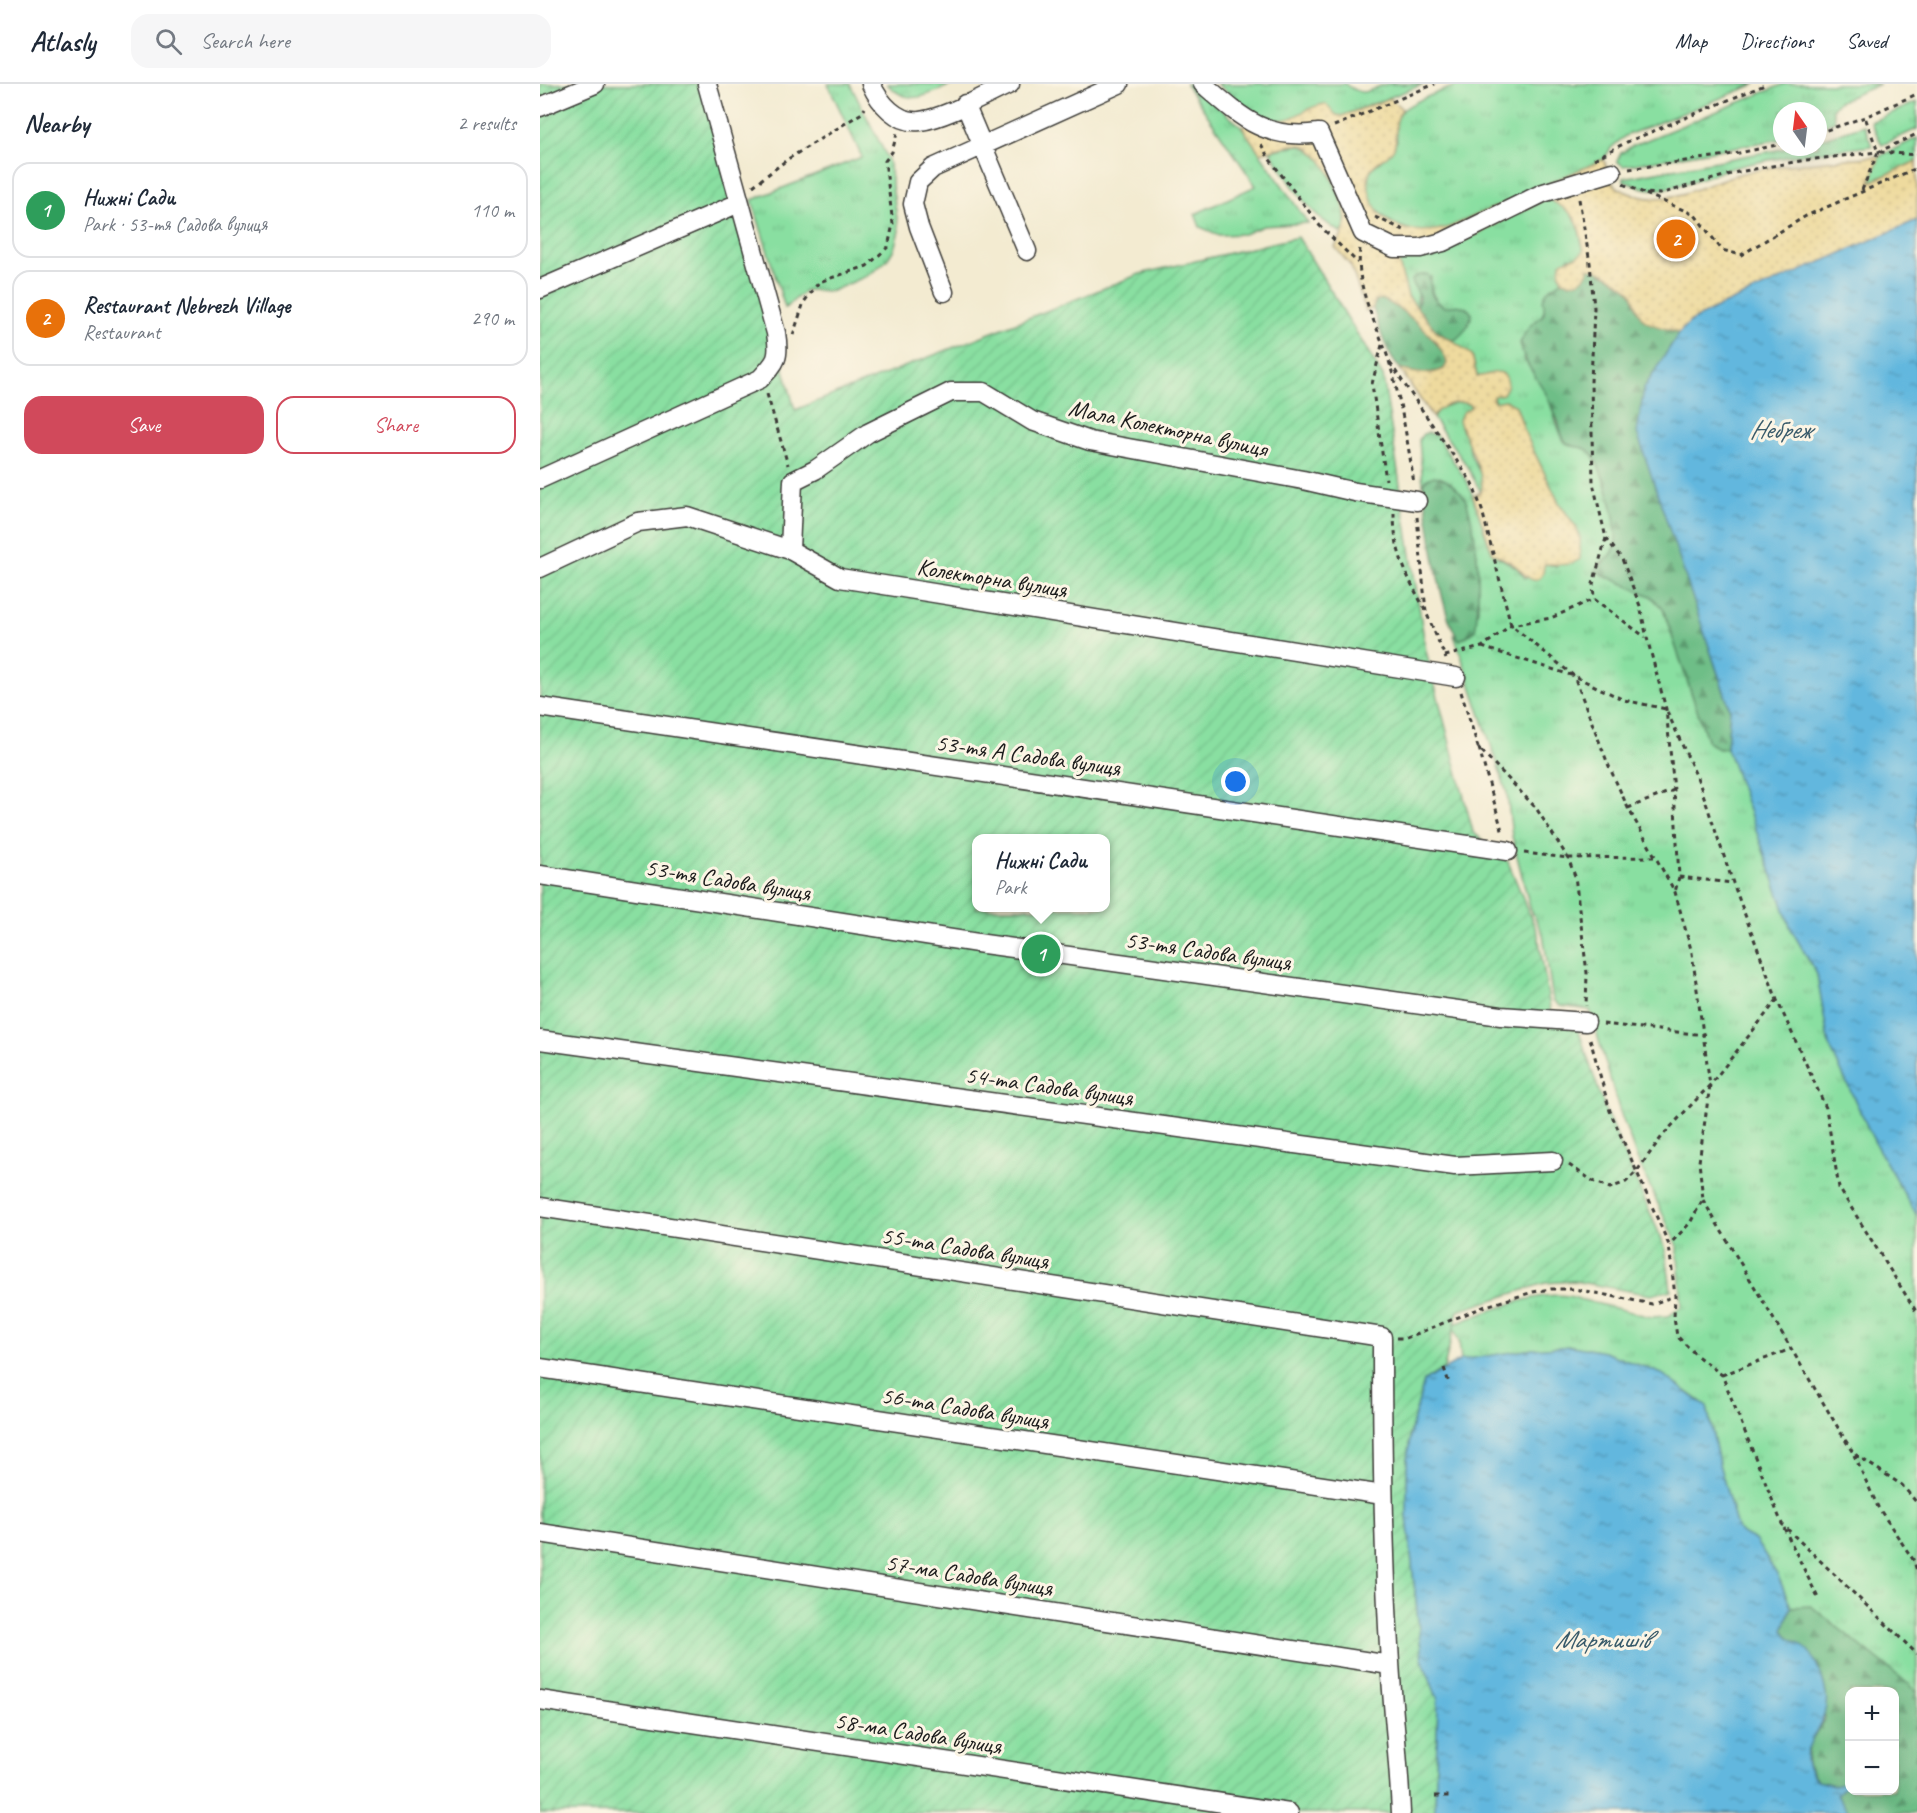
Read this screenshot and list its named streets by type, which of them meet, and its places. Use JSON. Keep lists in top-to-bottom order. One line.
{"streets":{"street":["Мала Колекторна вулиця","Колекторна вулиця","53-тя А Садова вулиця","53-тя Садова вулиця","54-та Садова вулиця","55-та Садова вулиця","56-та Садова вулиця","57-ма Садова вулиця","58-ма Садова вулиця"]},"water":["Небреж","Мартишів"],"north":"top","page":{"header":"Atlasly","search":"Search here","nav":["Map","Directions","Saved"],"heading":["Nearby","2 results"],"list":[{"mark":"1","name":"Нижні Сади","note":"Park · 53-тя Садова вулиця","value":"110 m"},{"mark":"2","name":"Restaurant Nebrezh Village","note":"Restaurant","value":"290 m"}],"pins":["2","1"],"buttons":["Save","Share"],"popup":["Нижні Сади","Park"],"map_buttons":["+","−"]}}
